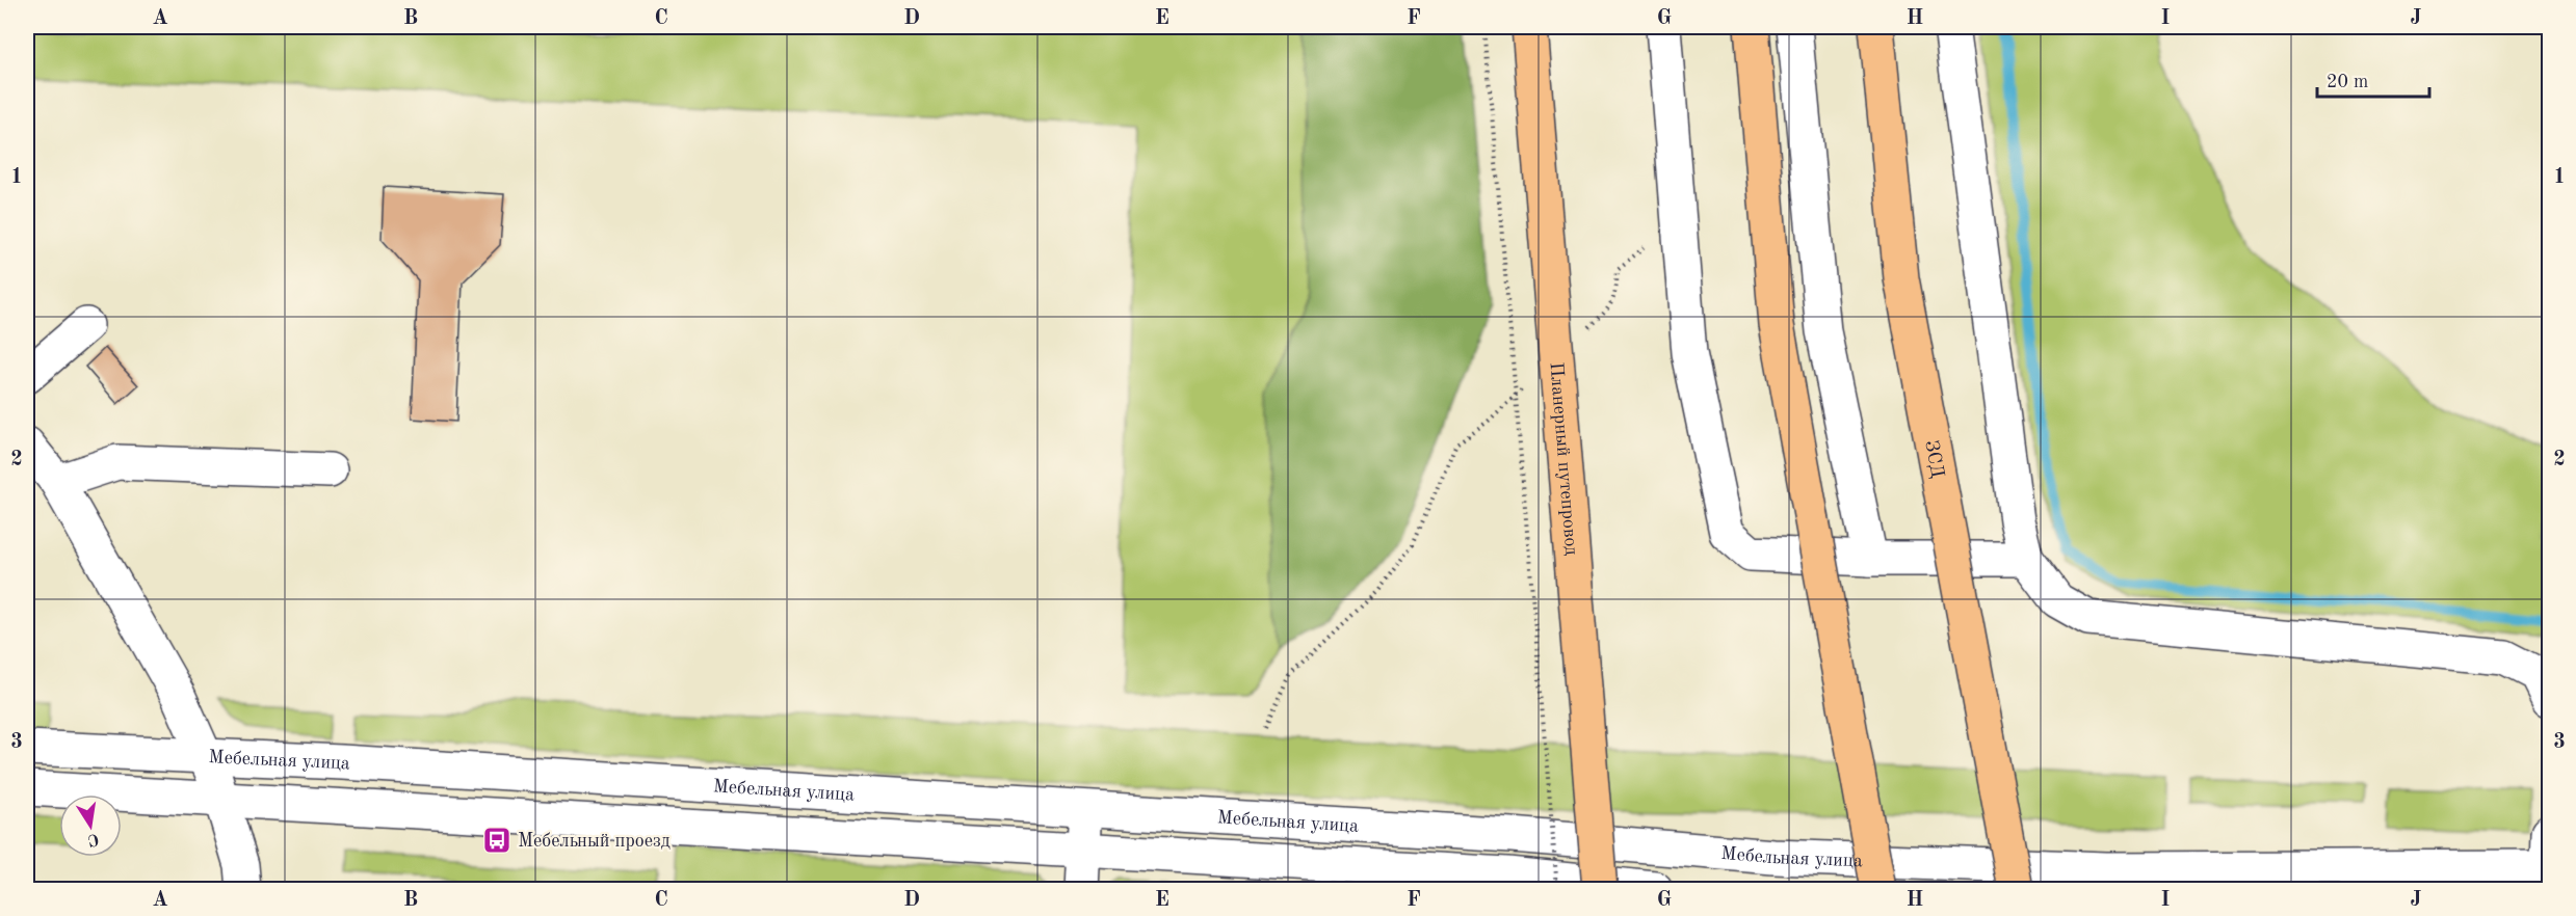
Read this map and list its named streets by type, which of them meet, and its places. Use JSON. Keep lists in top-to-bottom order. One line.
{"streets":{"main road":["Планерный путепровод","ЗСД"],"street":["Мебельная улица"]},"places":{"bus stop":["Мебельный проезд"]},"scale_bar":"20 m","north":"bottom","grid":{"columns":["A","B","C","D","E","F","G","H","I","J"],"rows":["1","2","3"]}}
